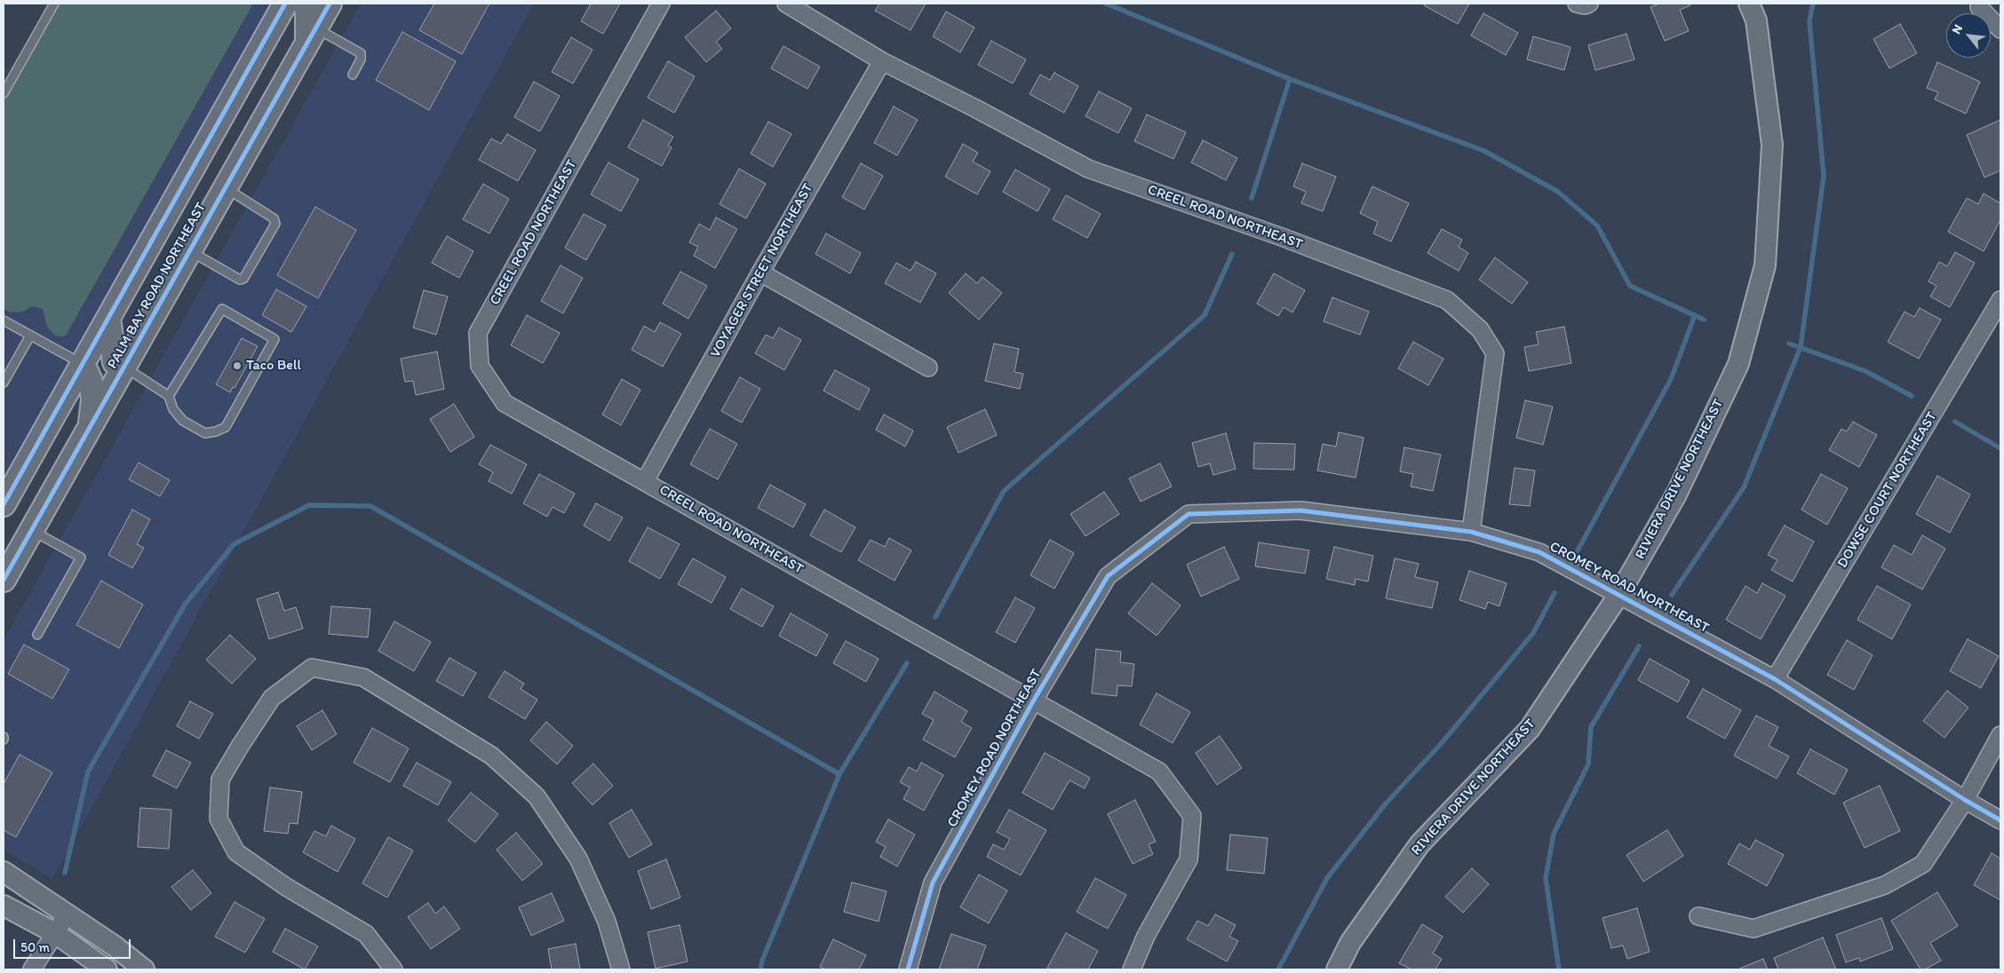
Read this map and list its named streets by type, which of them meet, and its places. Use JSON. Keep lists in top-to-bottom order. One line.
{"streets":{"main road":["PALM BAY ROAD NORTHEAST"],"street":["CREEL ROAD NORTHEAST","VOYAGER STREET NORTHEAST","RIVIERA DRIVE NORTHEAST","DOWSE COURT NORTHEAST","CROMEY ROAD NORTHEAST"]},"crossings":[["CREEL ROAD NORTHEAST","VOYAGER STREET NORTHEAST"],["CREEL ROAD NORTHEAST","CROMEY ROAD NORTHEAST"],["RIVIERA DRIVE NORTHEAST","CROMEY ROAD NORTHEAST"],["DOWSE COURT NORTHEAST","CROMEY ROAD NORTHEAST"]],"places":["Taco Bell"],"scale_bar":"50 m","north":"top left"}
